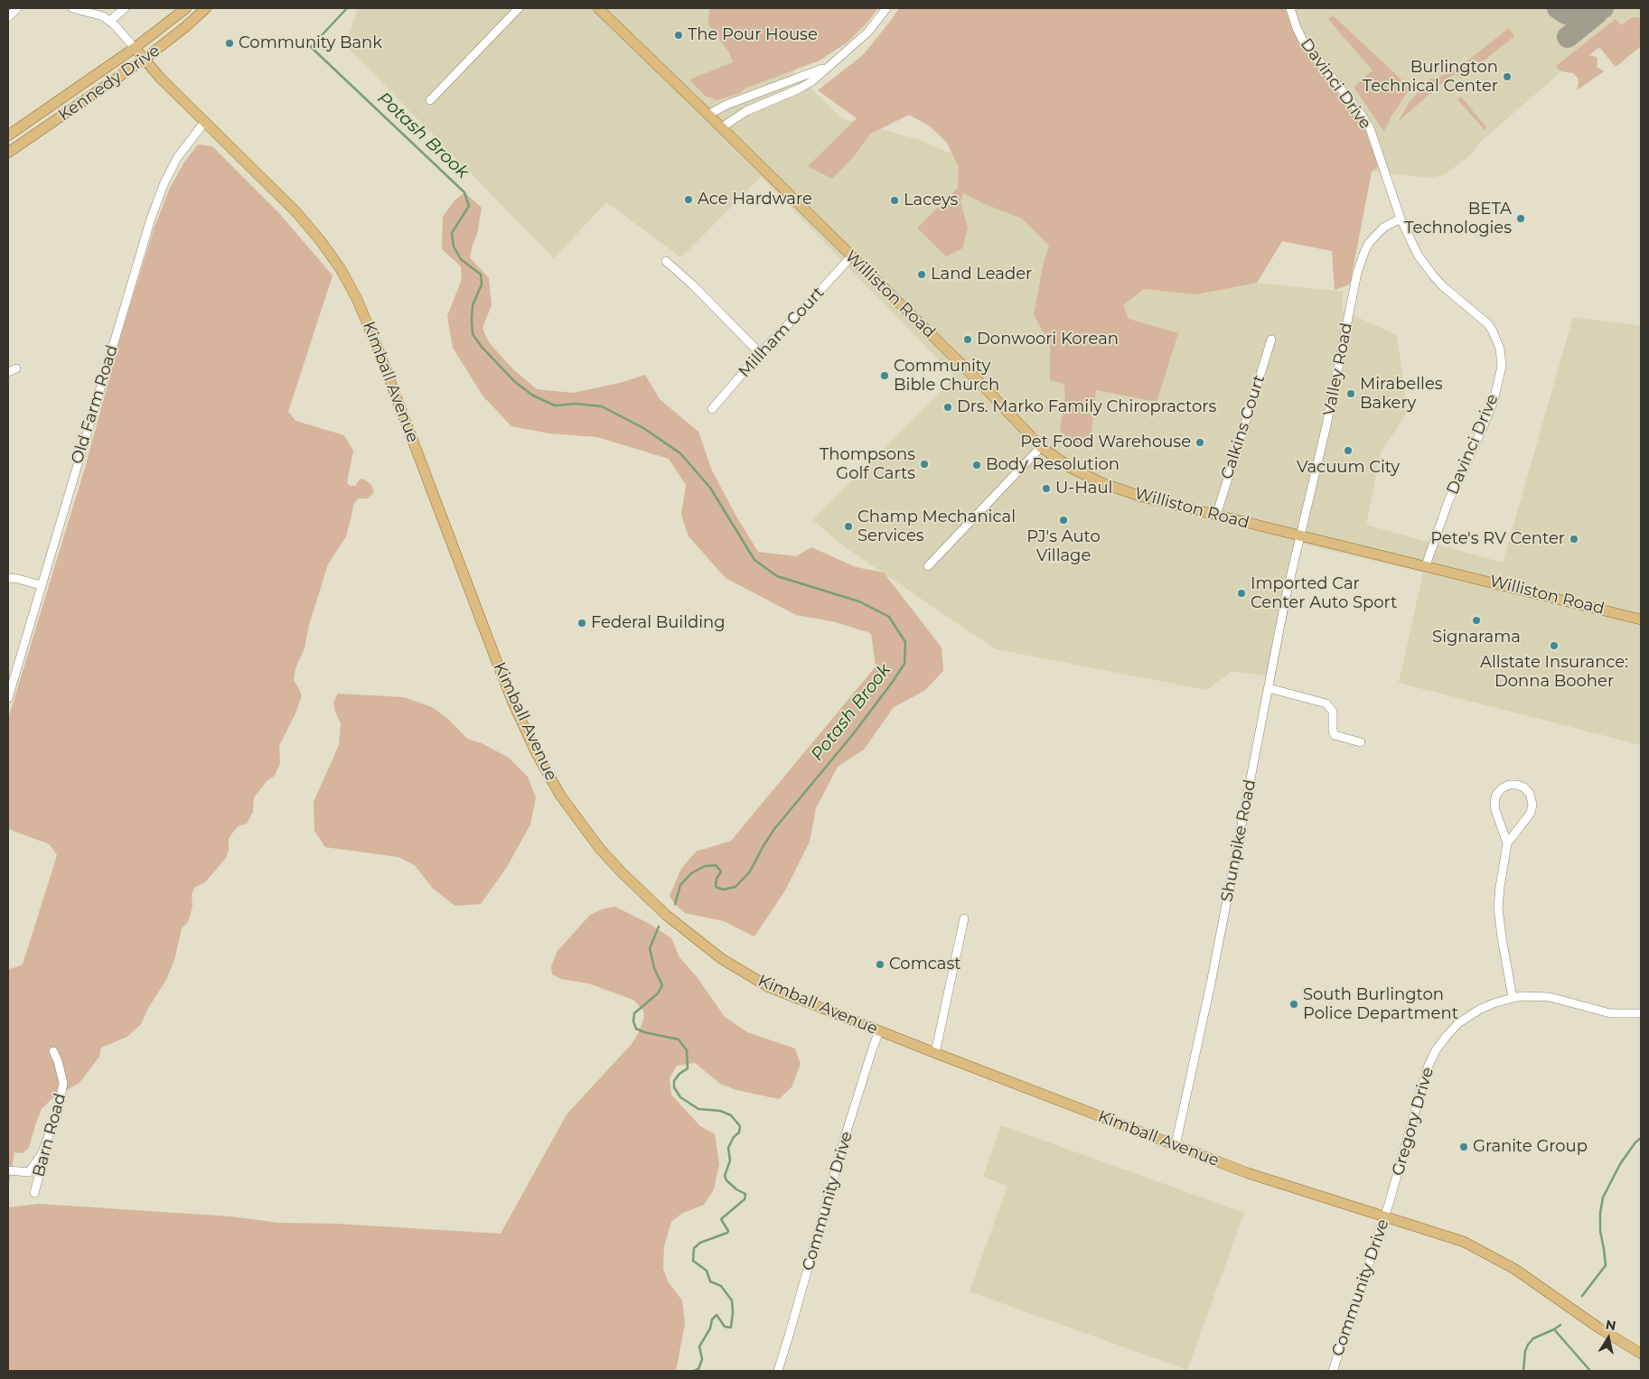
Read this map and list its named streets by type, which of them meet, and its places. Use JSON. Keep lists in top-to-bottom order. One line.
{"streets":{"main road":["Kennedy Drive","Williston Road","Kimball Avenue"],"street":["Davinci Drive","Millham Court","Valley Road","Old Farm Road","Calkins Court","Shunpike Road","Gregory Drive","Barn Road","Community Drive"]},"crossings":[["Kennedy Drive","Kimball Avenue"],["Davinci Drive","Williston Road"],["Davinci Drive","Valley Road"],["Williston Road","Millham Court"],["Williston Road","Valley Road"],["Williston Road","Calkins Court"],["Williston Road","Shunpike Road"],["Valley Road","Shunpike Road"],["Kimball Avenue","Old Farm Road"],["Kimball Avenue","Shunpike Road"],["Kimball Avenue","Community Drive"],["Gregory Drive","Community Drive"]],"water":["Potash Brook"],"places":["The Pour House","Community Bank","Burlington Technical Center","Ace Hardware","Laceys","BETA Technologies","Land Leader","Donwoori Korean","Community Bible Church","Mirabelles Bakery","Drs. Marko Family Chiropractors","Pet Food Warehouse","Vacuum City","Thompsons Golf Carts","Body Resolution","U-Haul","PJ's Auto Village","Champ Mechanical Services","Pete's RV Center","Imported Car Center Auto Sport","Signarama","Federal Building","Allstate Insurance: Donna Booher","Comcast","South Burlington Police Department","Granite Group"],"north":"top"}
